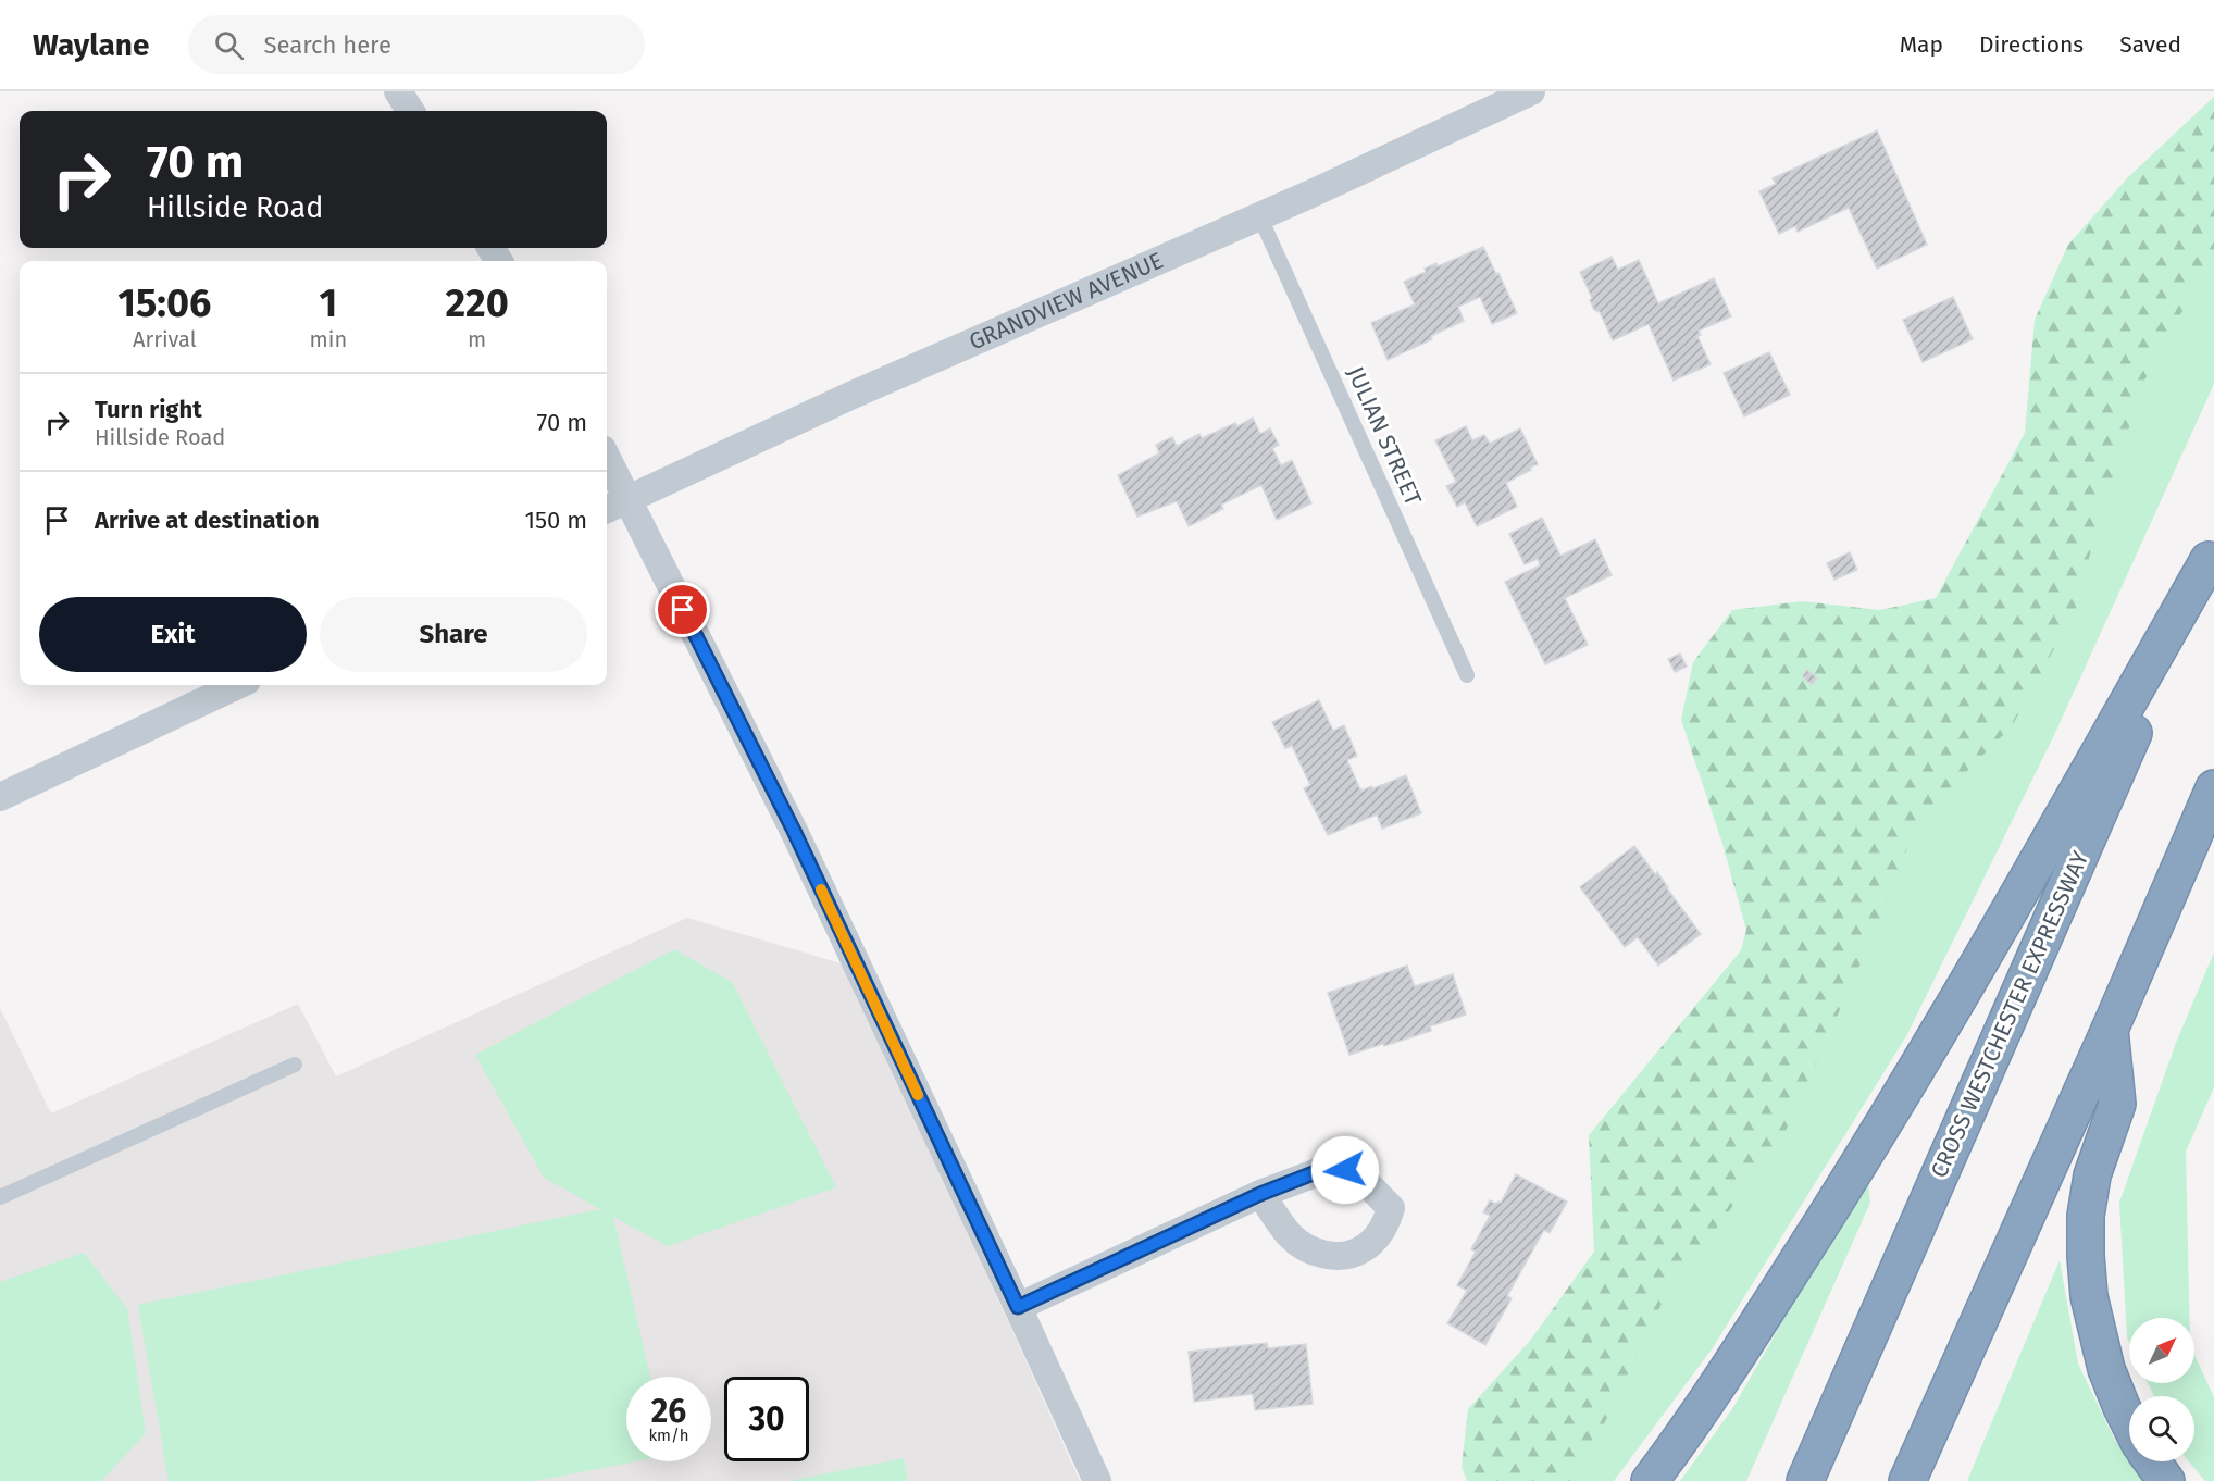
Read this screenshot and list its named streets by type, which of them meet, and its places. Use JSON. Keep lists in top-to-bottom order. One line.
{"streets":{"highway":["CROSS WESTCHESTER EXPRESSWAY"],"street":["GRANDVIEW AVENUE"],"lane":["JULIAN STREET"]},"crossings":[["GRANDVIEW AVENUE","JULIAN STREET"]],"north":"top right","page":{"header":"Waylane","search":"Search here","nav":["Map","Directions","Saved"],"turn":["70 m","Hillside Road"],"eta":["15:06","Arrival","1","min","220","m"],"list":[{"name":"Turn right","note":"Hillside Road","value":"70 m"},{"name":"Arrive at destination","value":"150 m"}],"buttons":["Exit","Share"],"speed":"26 km/h","limit":"30"}}
